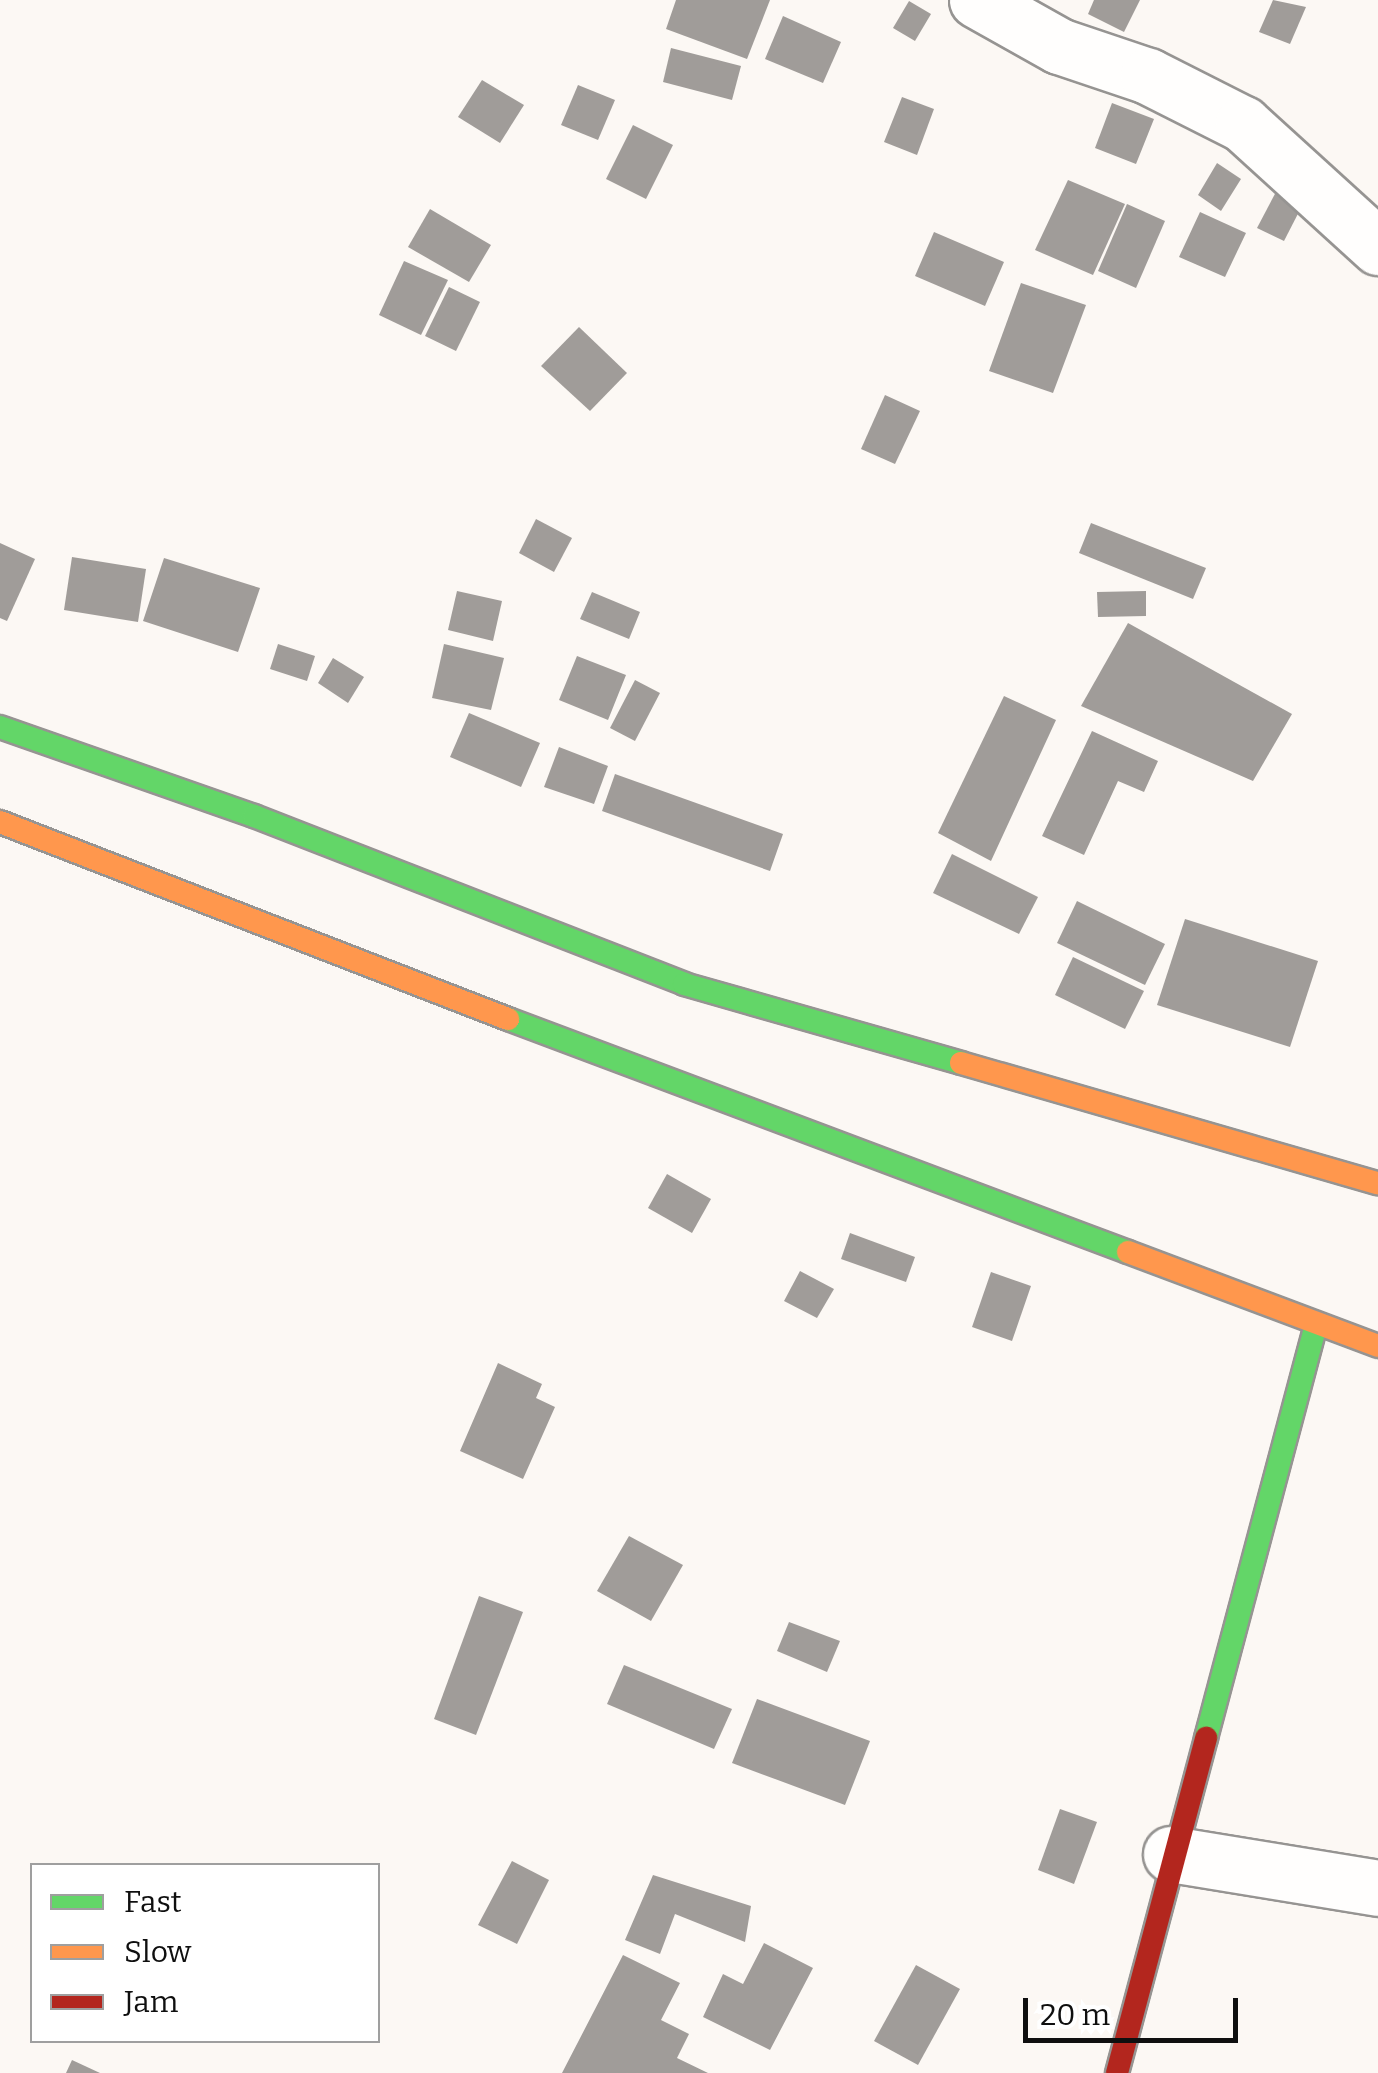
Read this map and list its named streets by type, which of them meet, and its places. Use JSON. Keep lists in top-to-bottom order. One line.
{"legend":["Fast","Slow","Jam"],"scale_bar":"20 m"}
